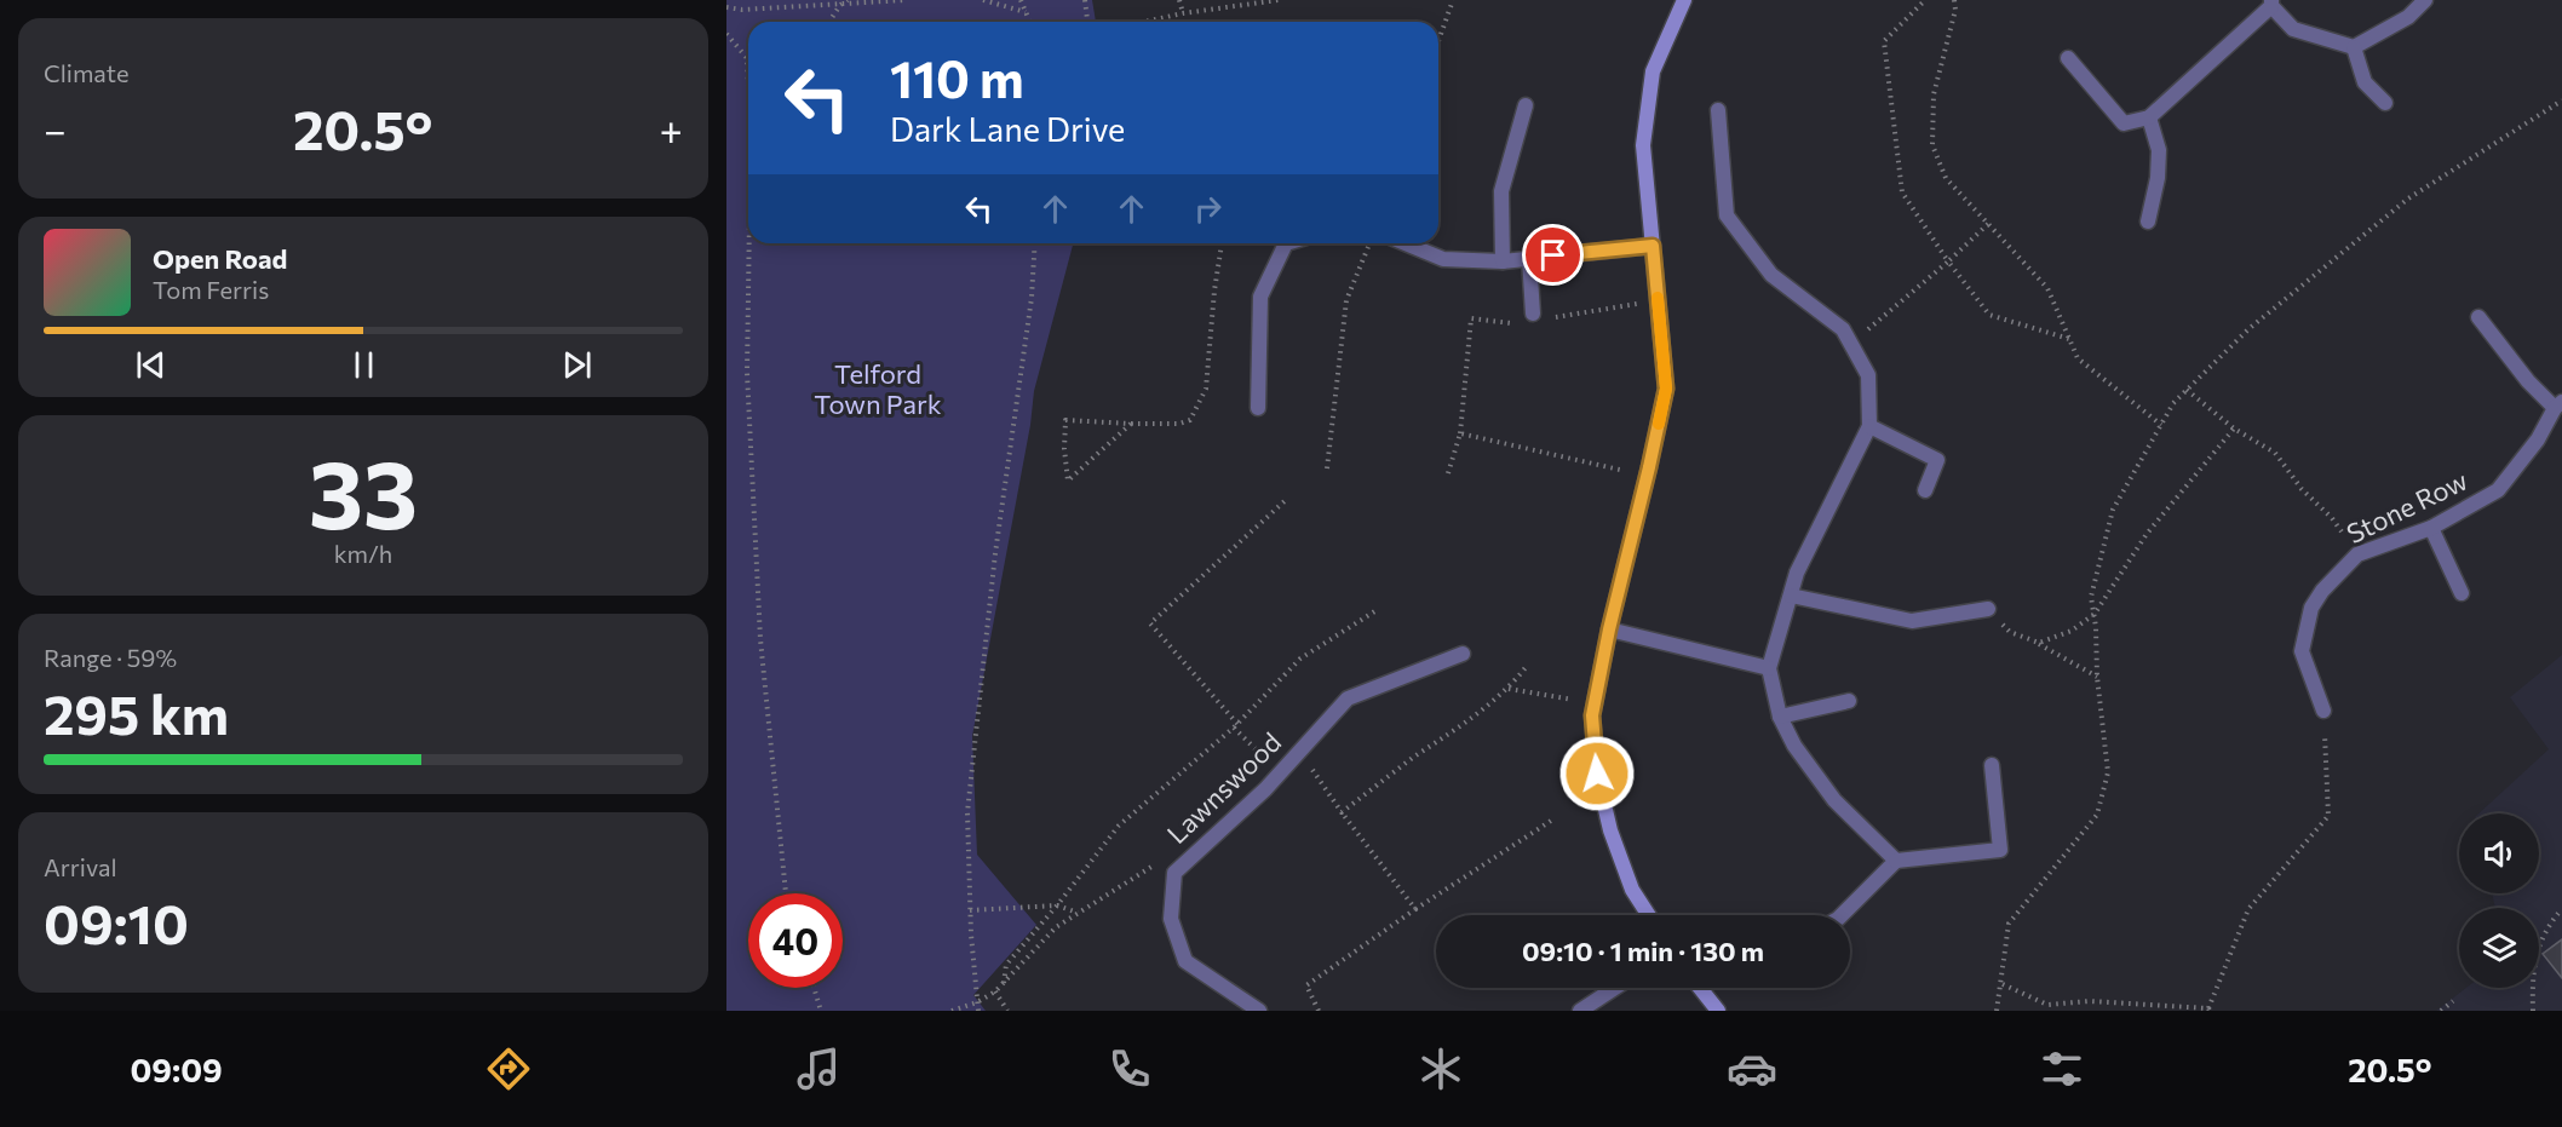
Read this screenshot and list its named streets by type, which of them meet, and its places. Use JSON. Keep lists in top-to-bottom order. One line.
{"streets":{"street":["Stone Row","Lawnswood"]},"parks":["Telford Town Park"],"page":{"tile":["Climate",["33","km/h"],["Range · 59%","295 km"],["Arrival","09:10"]],"turn":["110 m","Dark Lane Drive"],"heat":["−","20.5°","+"],"song":["Open Road","Tom Ferris"],"limit":"40","trip":"09:10 · 1 min · 130 m","tabs":["09:09","20.5°"]}}
